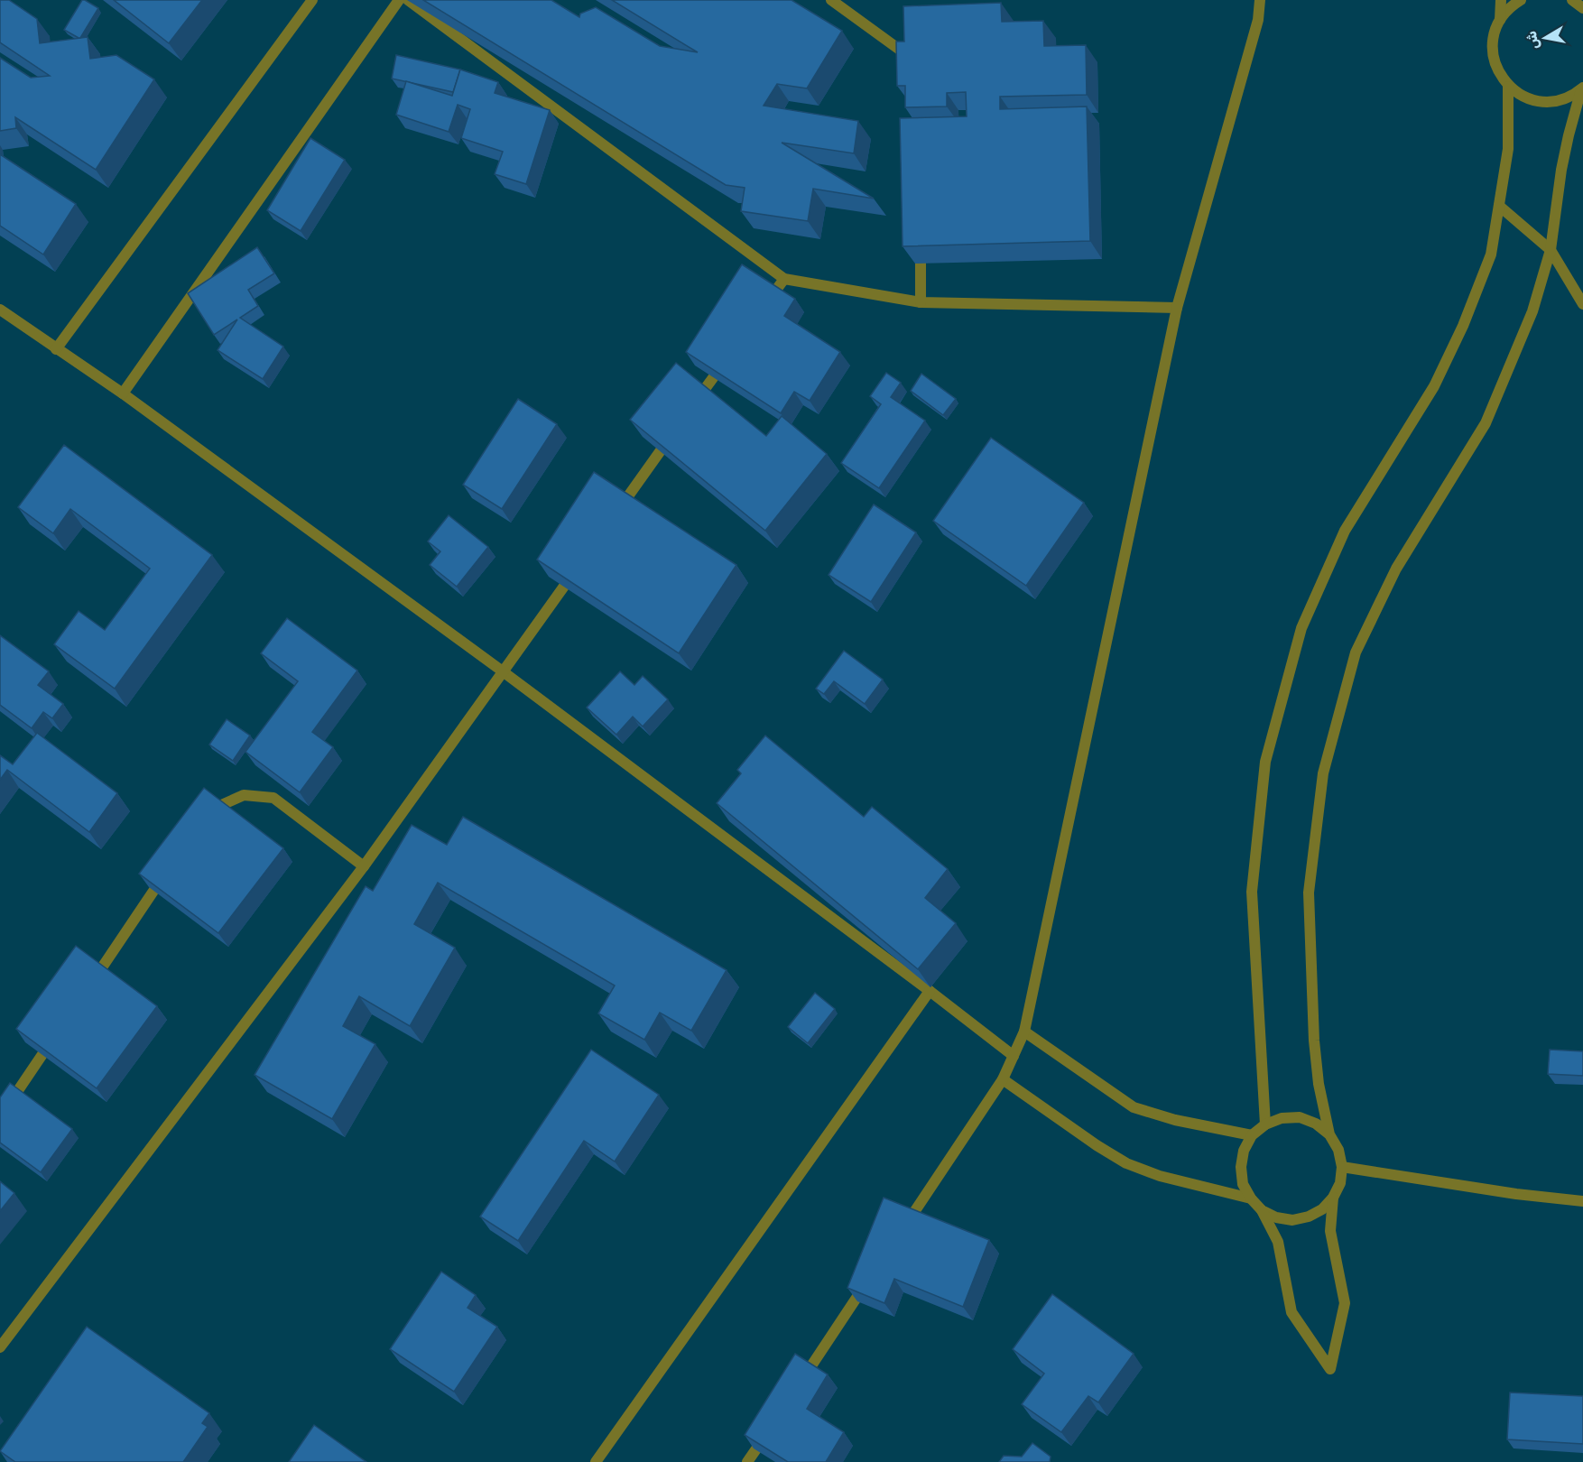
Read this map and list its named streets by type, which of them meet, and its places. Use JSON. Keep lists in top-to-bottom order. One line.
{"north":"left"}
